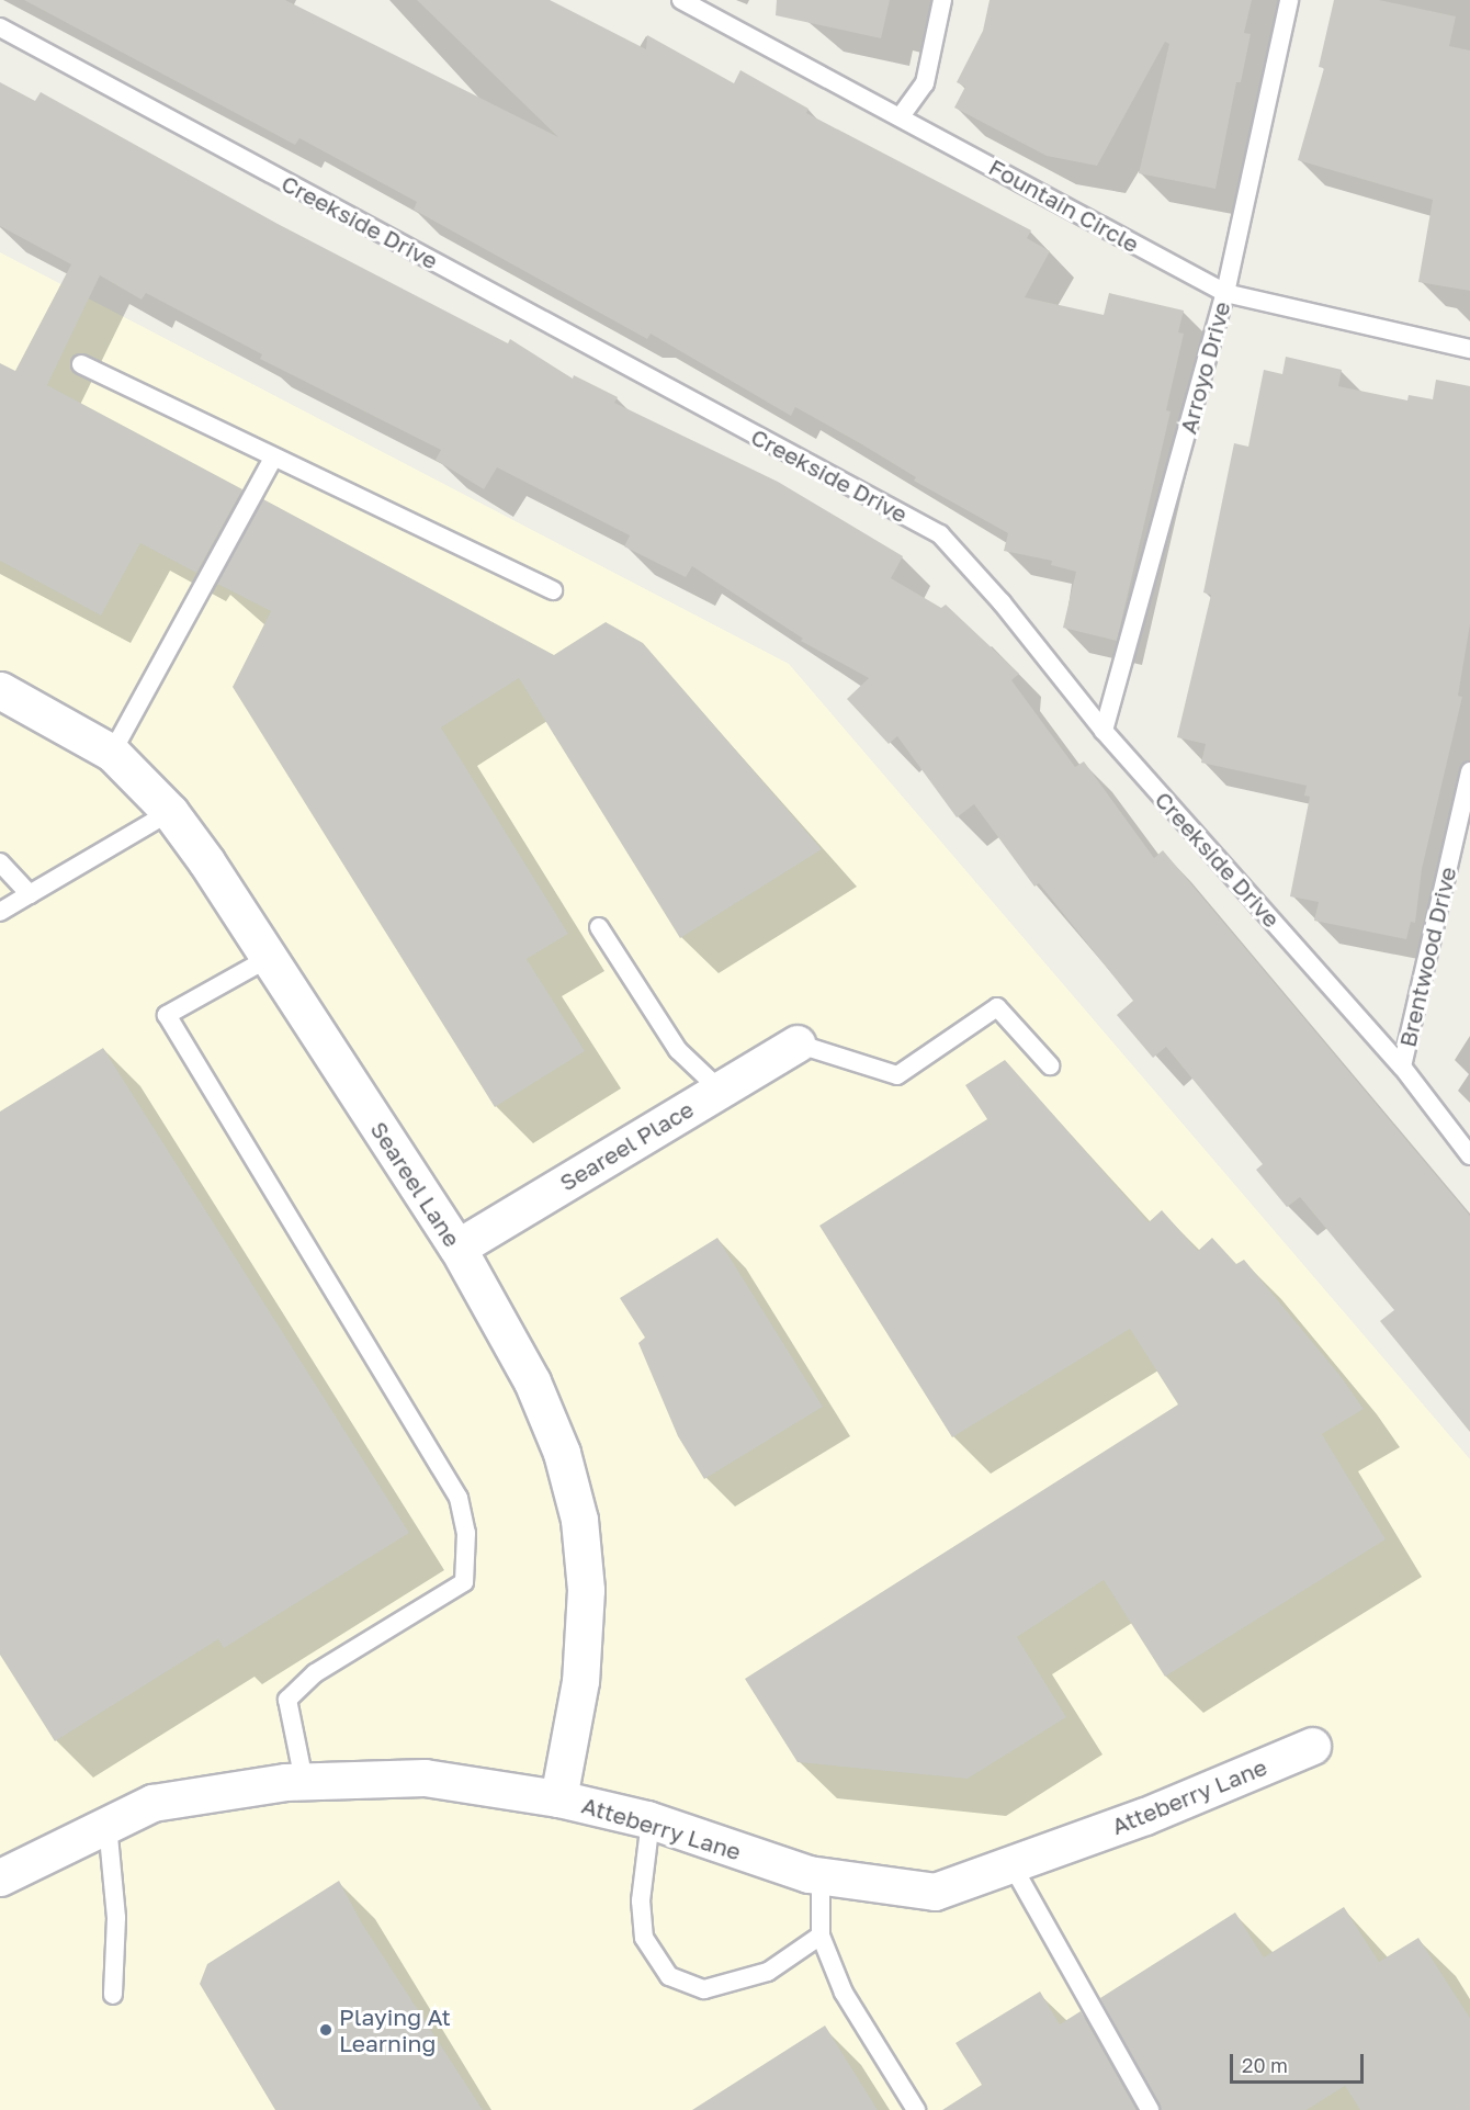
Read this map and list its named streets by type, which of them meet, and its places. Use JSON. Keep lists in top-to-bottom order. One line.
{"streets":{"street":["Seareel Place","Seareel Lane","Atteberry Lane"],"lane":["Fountain Circle","Creekside Drive","Arroyo Drive","Brentwood Drive"]},"crossings":[["Fountain Circle","Arroyo Drive"],["Creekside Drive","Arroyo Drive"],["Creekside Drive","Brentwood Drive"],["Seareel Place","Seareel Lane"],["Seareel Lane","Atteberry Lane"]],"places":["Playing At Learning"],"scale_bar":"20 m"}
